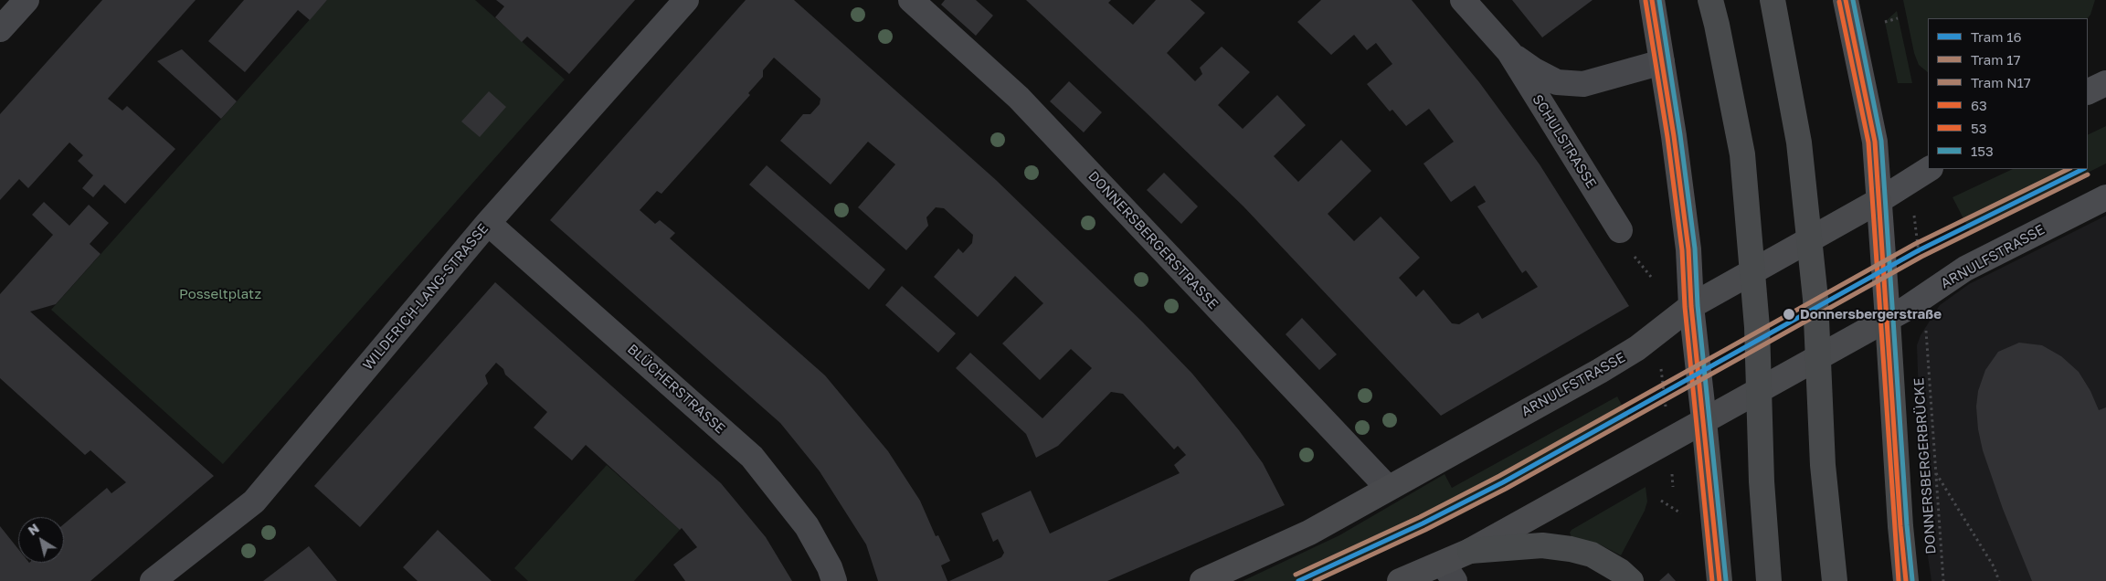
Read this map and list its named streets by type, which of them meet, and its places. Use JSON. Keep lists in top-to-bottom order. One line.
{"streets":{"main road":["ARNULFSTRASSE"],"street":["SCHULSTRASSE","DONNERSBERGERSTRASSE","WILDERICH-LANG-STRASSE","BLÜCHERSTRASSE"],"path":["DONNERSBERGERBRÜCKE"]},"crossings":[["DONNERSBERGERSTRASSE","ARNULFSTRASSE"],["ARNULFSTRASSE","DONNERSBERGERBRÜCKE"],["WILDERICH-LANG-STRASSE","BLÜCHERSTRASSE"]],"parks":["Posseltplatz"],"places":["Donnersbergerstraße"],"lines":["transit line 63","transit line 153","transit line 53","tram line 16","tram line N17","tram line 17"],"legend":["Tram 16","Tram 17","Tram N17","63","53","153"],"north":"top left"}
